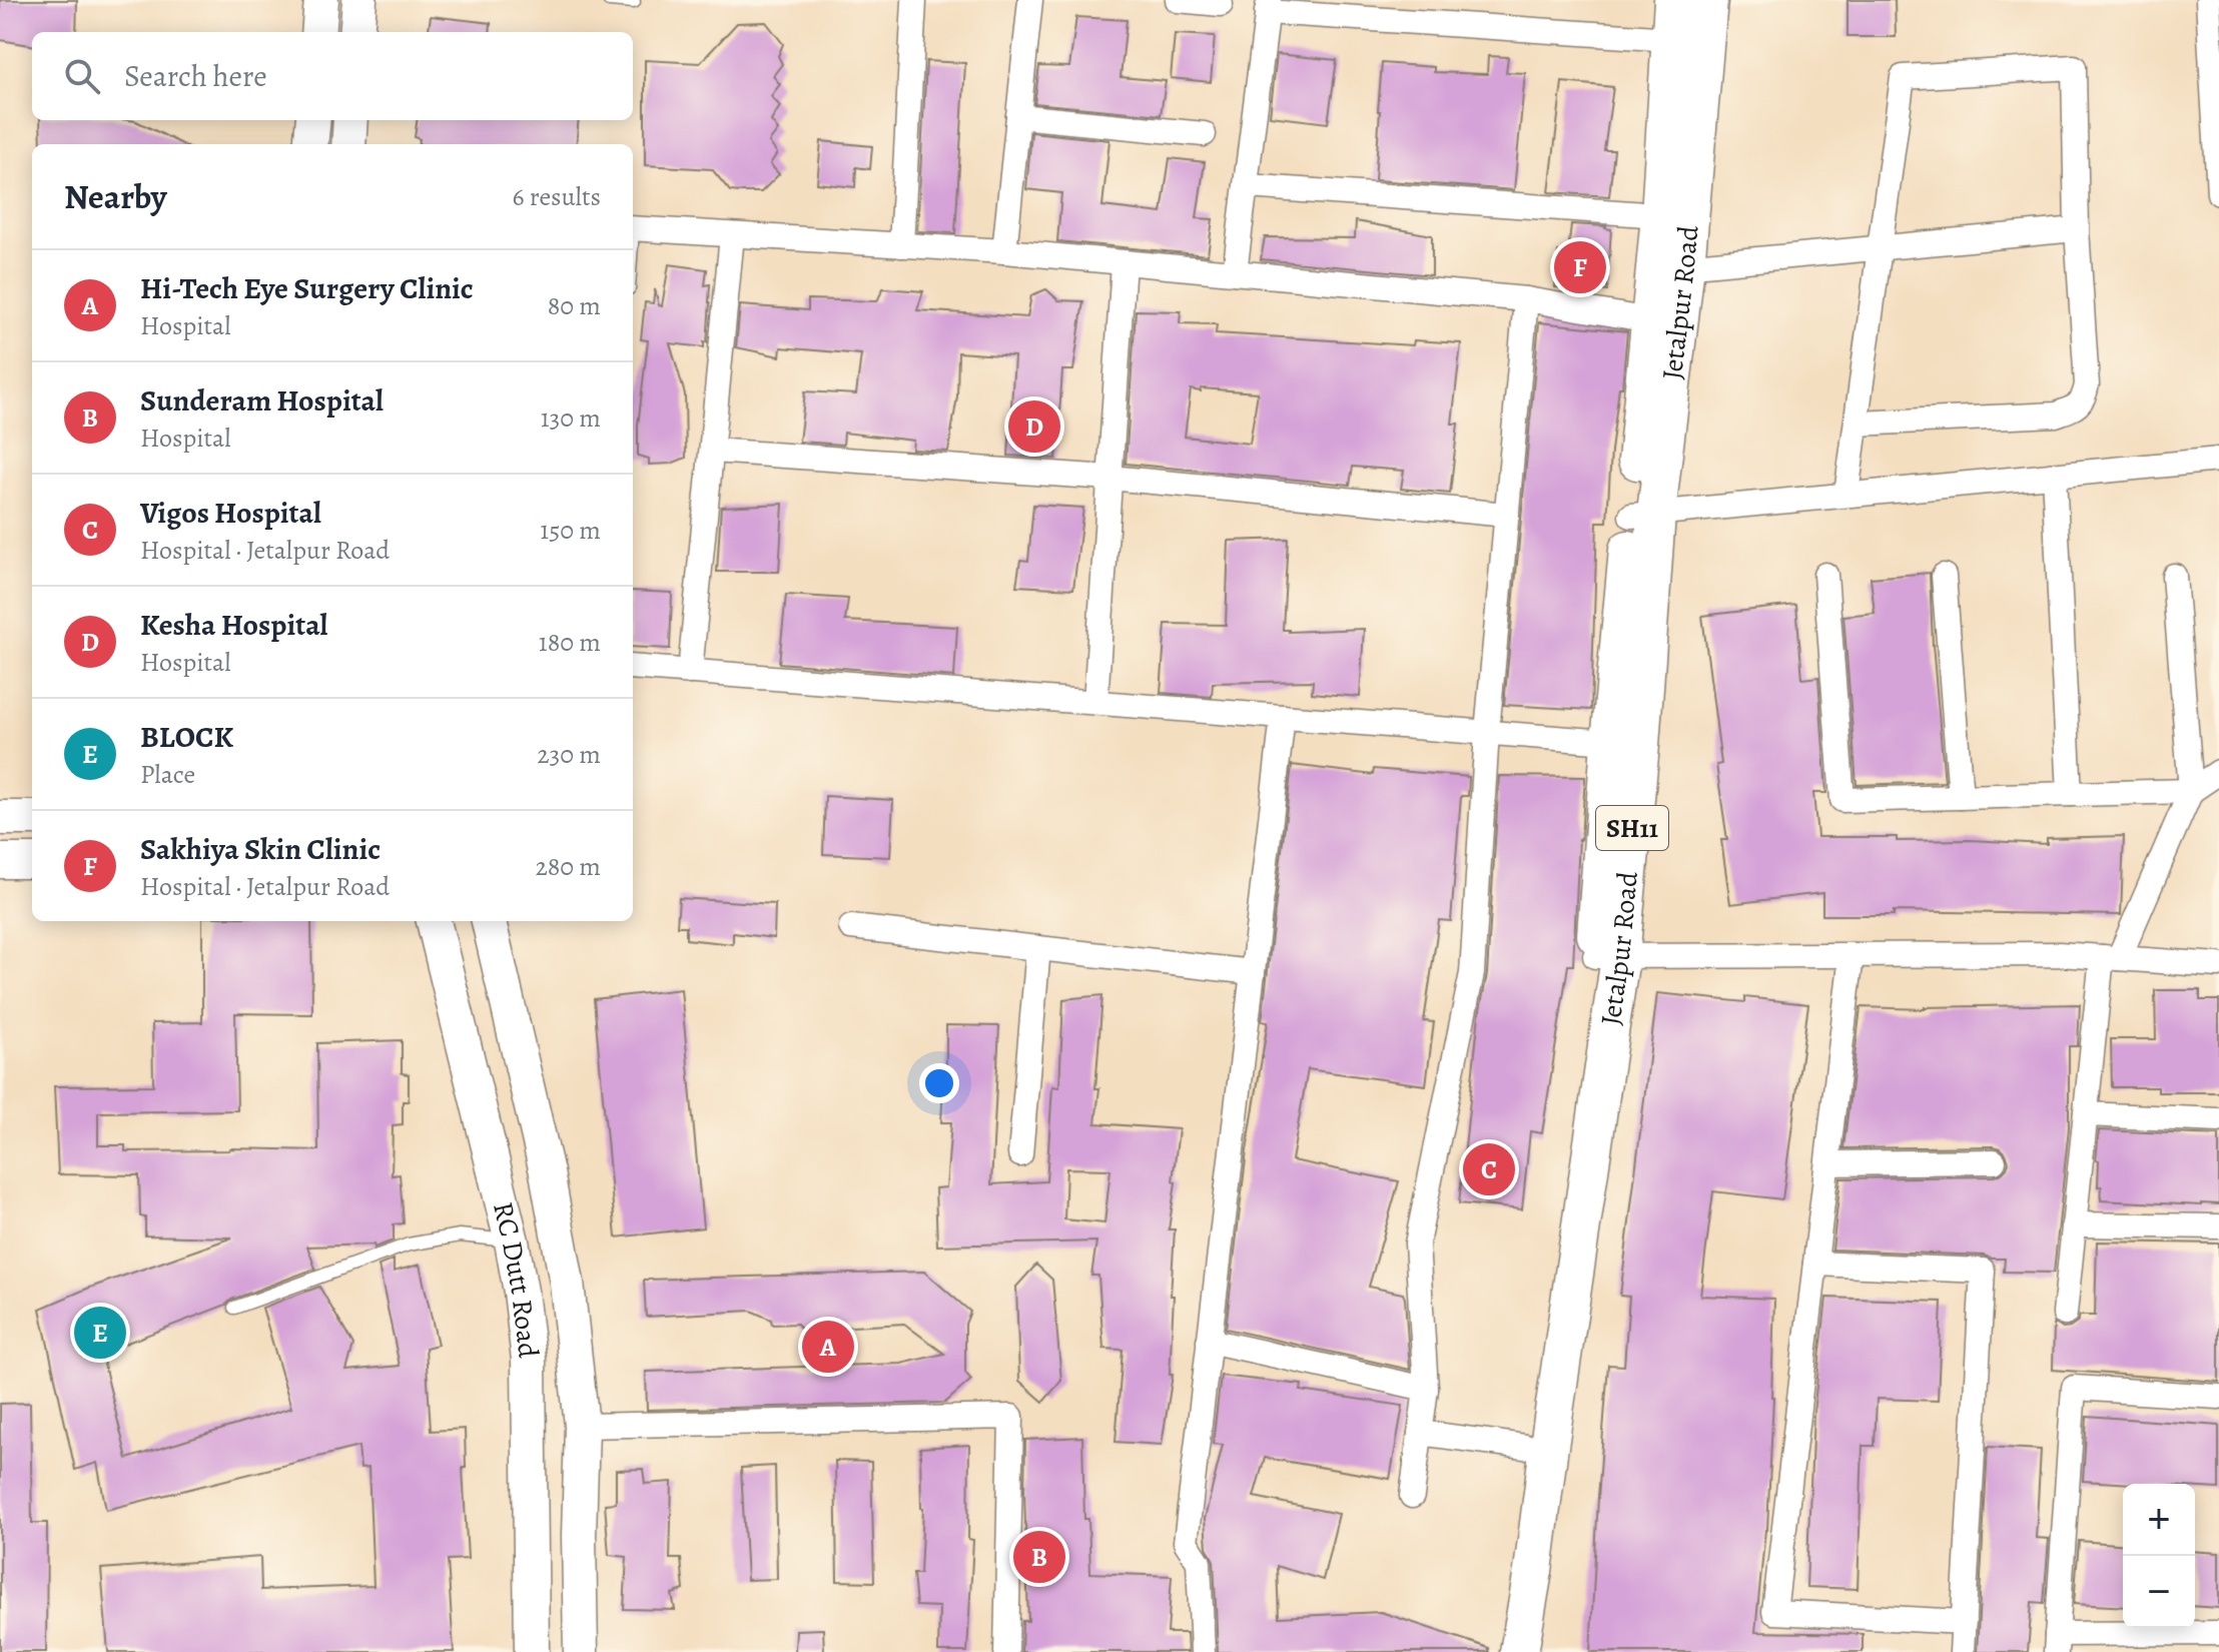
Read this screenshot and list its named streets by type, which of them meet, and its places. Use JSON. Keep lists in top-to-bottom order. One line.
{"streets":{"main road":["Jetalpur Road","SH11","RC Dutt Road"]},"page":{"search":"Search here","heading":["Nearby","6 results"],"pins":["F","D","C","E","A","B"],"list":[{"mark":"A","name":"Hi-Tech Eye Surgery Clinic","note":"Hospital","value":"80 m"},{"mark":"B","name":"Sunderam Hospital","note":"Hospital","value":"130 m"},{"mark":"C","name":"Vigos Hospital","note":"Hospital · Jetalpur Road","value":"150 m"},{"mark":"D","name":"Kesha Hospital","note":"Hospital","value":"180 m"},{"mark":"E","name":"BLOCK","note":"Place","value":"230 m"},{"mark":"F","name":"Sakhiya Skin Clinic","note":"Hospital · Jetalpur Road","value":"280 m"}],"map_buttons":["+","−"]}}
